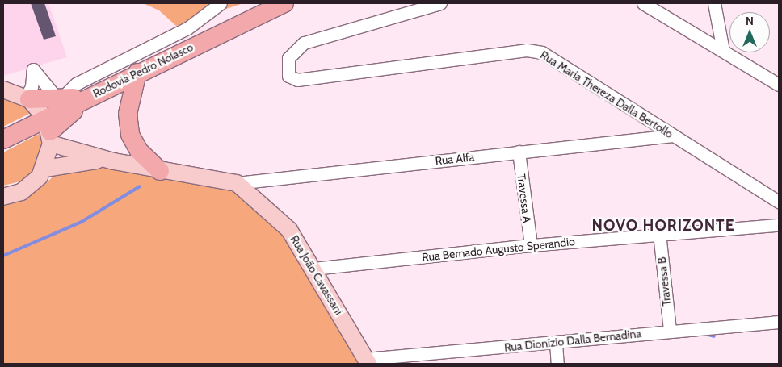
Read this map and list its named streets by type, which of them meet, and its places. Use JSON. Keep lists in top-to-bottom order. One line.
{"streets":{"highway":["Rodovia Pedro Nolasco"],"main road":["Rua João Cavassani"],"street":["Rua Maria Thereza Dalla Bertollo","Rua Alfa","Travessa A","Rua Bernado Augusto Sperandio","Travessa B","Rua Dionízio Dalla Bernadina"]},"crossings":[["Rua Maria Thereza Dalla Bertollo","Rua Alfa"],["Rua Alfa","Travessa A"],["Rua Alfa","Rua João Cavassani"],["Travessa A","Rua Bernado Augusto Sperandio"],["Rua Bernado Augusto Sperandio","Rua João Cavassani"],["Rua Bernado Augusto Sperandio","Travessa B"],["Rua João Cavassani","Rua Dionízio Dalla Bernadina"],["Travessa B","Rua Dionízio Dalla Bernadina"]],"districts":["NOVO HORIZONTE"],"north":"top"}
